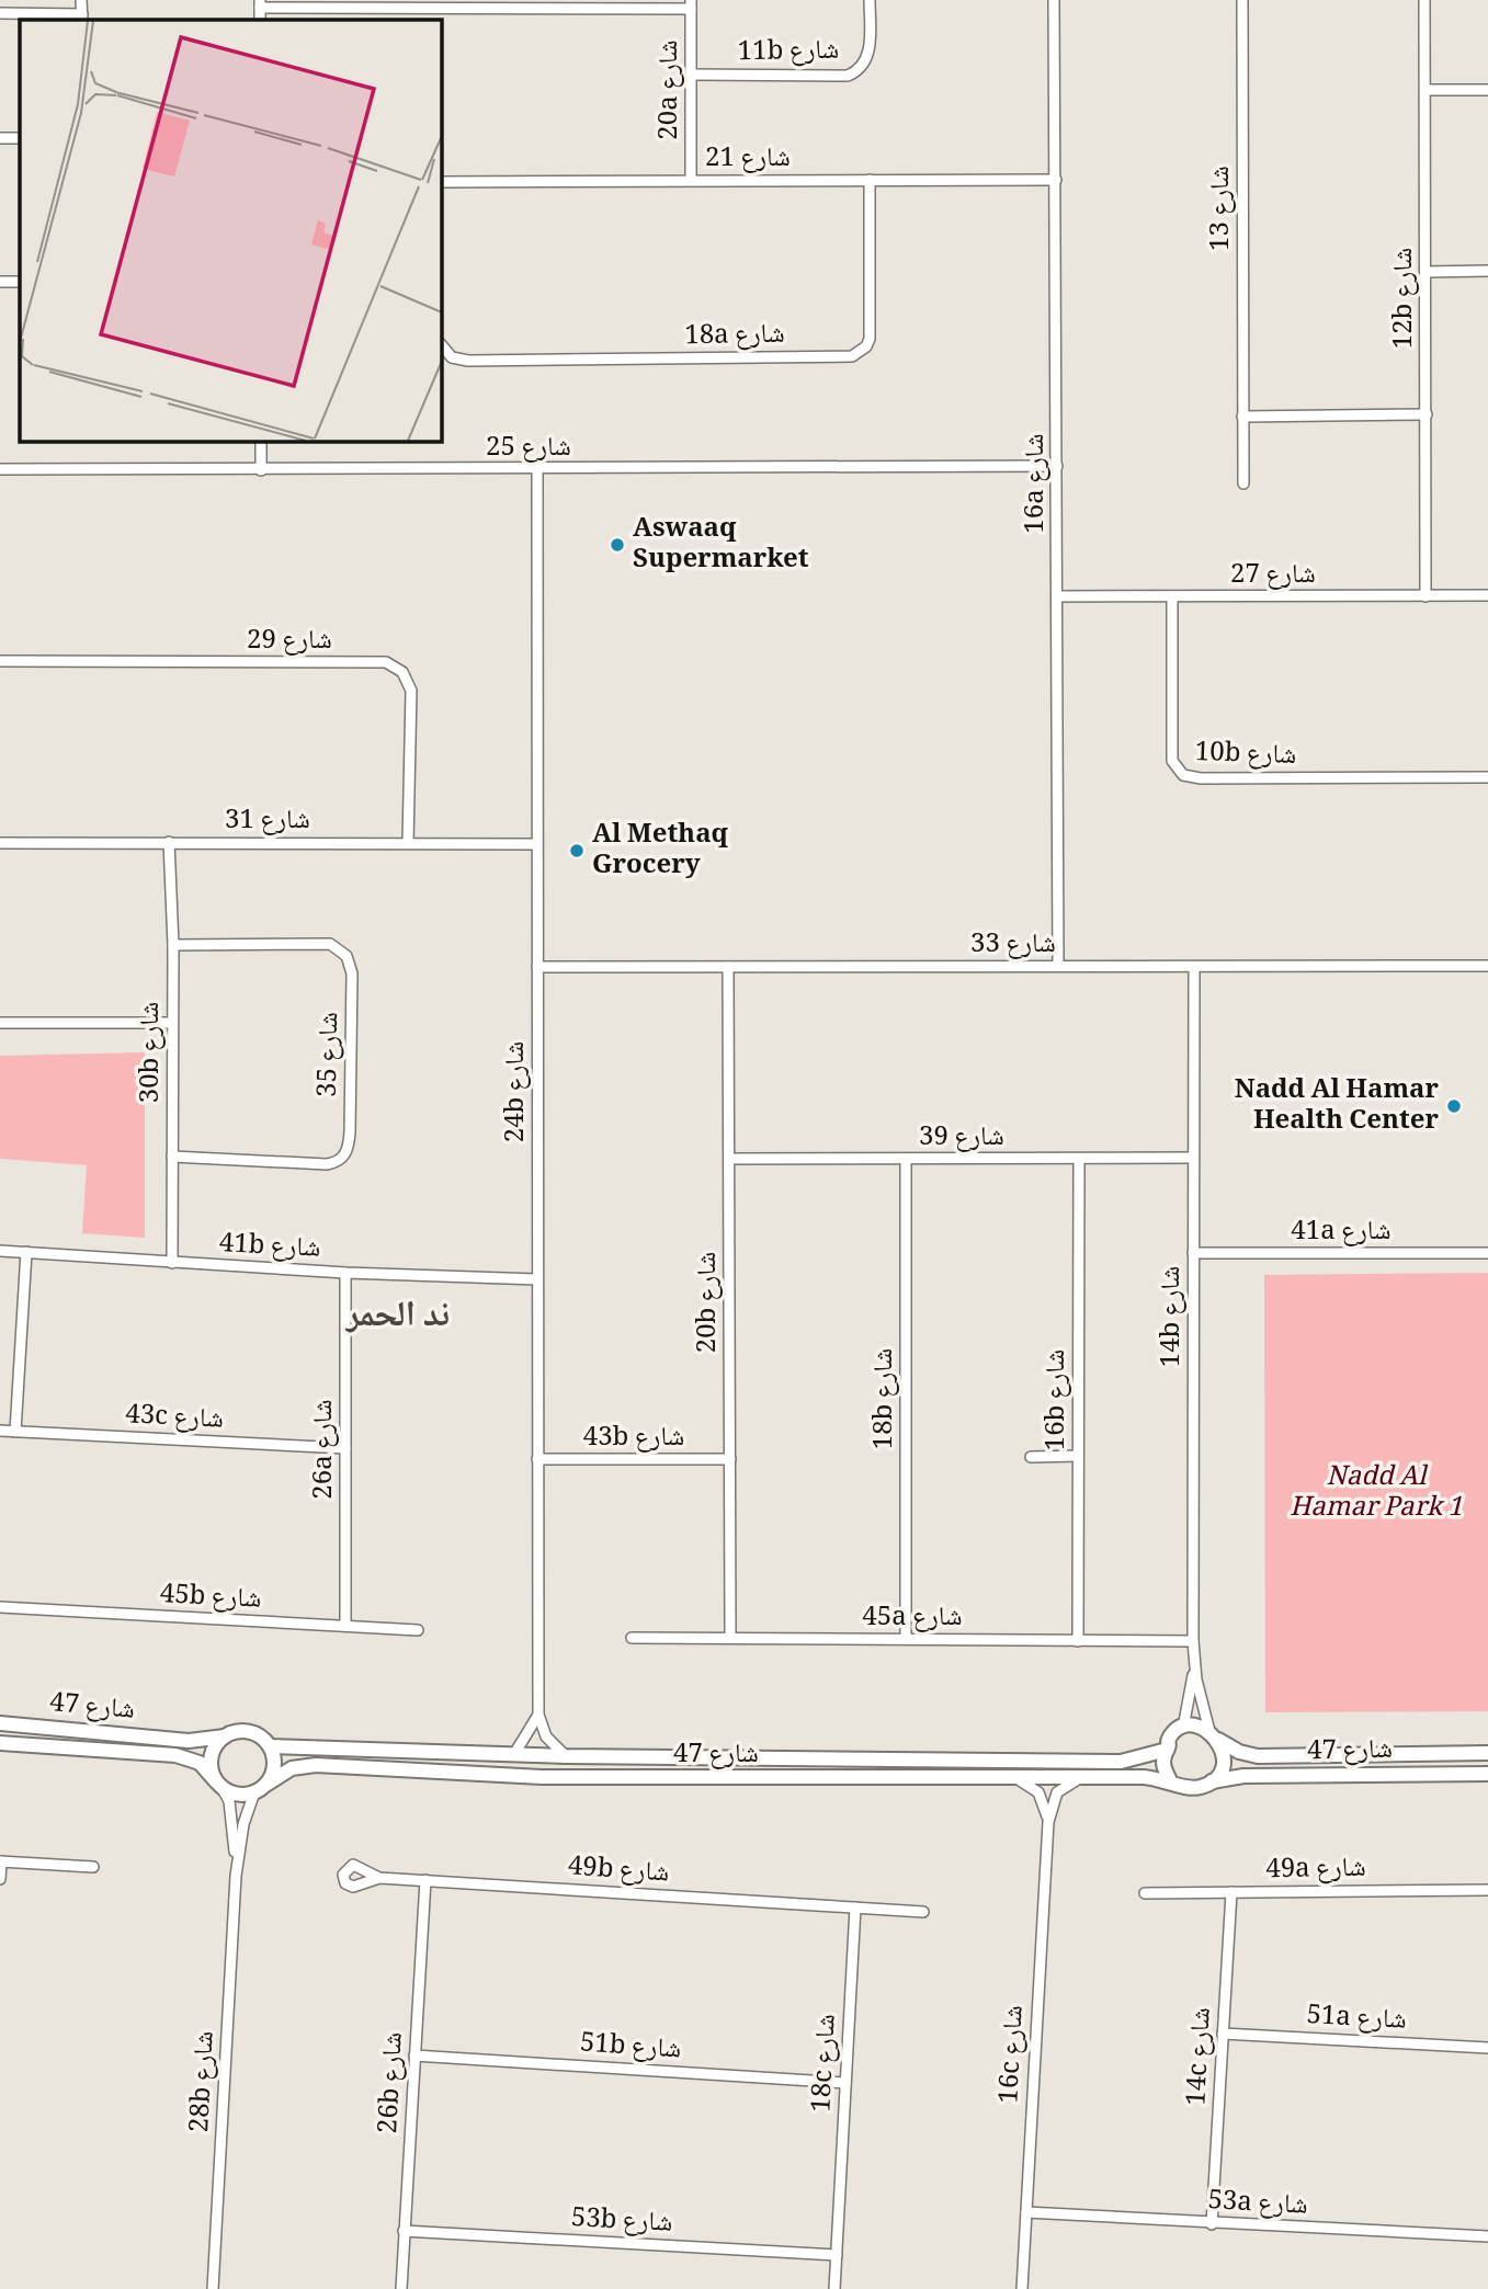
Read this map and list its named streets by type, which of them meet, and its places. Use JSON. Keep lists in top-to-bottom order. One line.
{"streets":{"street":["11b شارع","20a شارع","شارع 21","شارع 13","12b شارع","18a شارع","شارع 25","16a شارع","شارع 27","شارع 29","10b شارع","شارع 31","شارع 33","30b شارع","شارع 35","24b شارع","شارع 39","41a شارع","41b شارع","20b شارع","14b شارع","18b شارع","16b شارع","43c شارع","43b شارع","26a شارع","45b شارع","45a شارع","شارع 47","49a شارع","49b شارع","51a شارع","51b شارع","16c شارع","14c شارع","18c شارع","28b شارع","26b شارع","53a شارع","53b شارع"]},"crossings":[["11b شارع","20a شارع"],["20a شارع","شارع 21"],["شارع 21","18a شارع"],["شارع 21","16a شارع"],["12b شارع","شارع 27"],["شارع 25","16a شارع"],["شارع 25","24b شارع"],["16a شارع","شارع 27"],["16a شارع","شارع 33"],["شارع 27","10b شارع"],["شارع 29","شارع 31"],["شارع 31","30b شارع"],["شارع 31","24b شارع"],["شارع 33","24b شارع"],["شارع 33","20b شارع"],["شارع 33","14b شارع"],["30b شارع","شارع 35"],["30b شارع","41b شارع"],["24b شارع","41b شارع"],["24b شارع","43b شارع"],["24b شارع","شارع 47"],["شارع 39","20b شارع"],["شارع 39","14b شارع"],["شارع 39","18b شارع"],["شارع 39","16b شارع"],["41a شارع","14b شارع"],["41b شارع","26a شارع"],["20b شارع","43b شارع"],["20b شارع","45a شارع"],["14b شارع","45a شارع"],["14b شارع","شارع 47"],["18b شارع","45a شارع"],["16b شارع","45a شارع"],["43c شارع","26a شارع"],["26a شارع","45b شارع"],["شارع 47","16c شارع"],["شارع 47","28b شارع"],["49a شارع","14c شارع"],["49b شارع","18c شارع"],["49b شارع","26b شارع"],["51a شارع","14c شارع"],["51b شارع","18c شارع"],["51b شارع","26b شارع"],["16c شارع","53a شارع"],["14c شارع","53a شارع"],["18c شارع","53b شارع"],["26b شارع","53b شارع"]],"districts":["ند الحمر"],"parks":["Nadd Al Hamar Park 1"],"places":["Aswaaq Supermarket","Al Methaq Grocery","Nadd Al Hamar Health Center"]}
